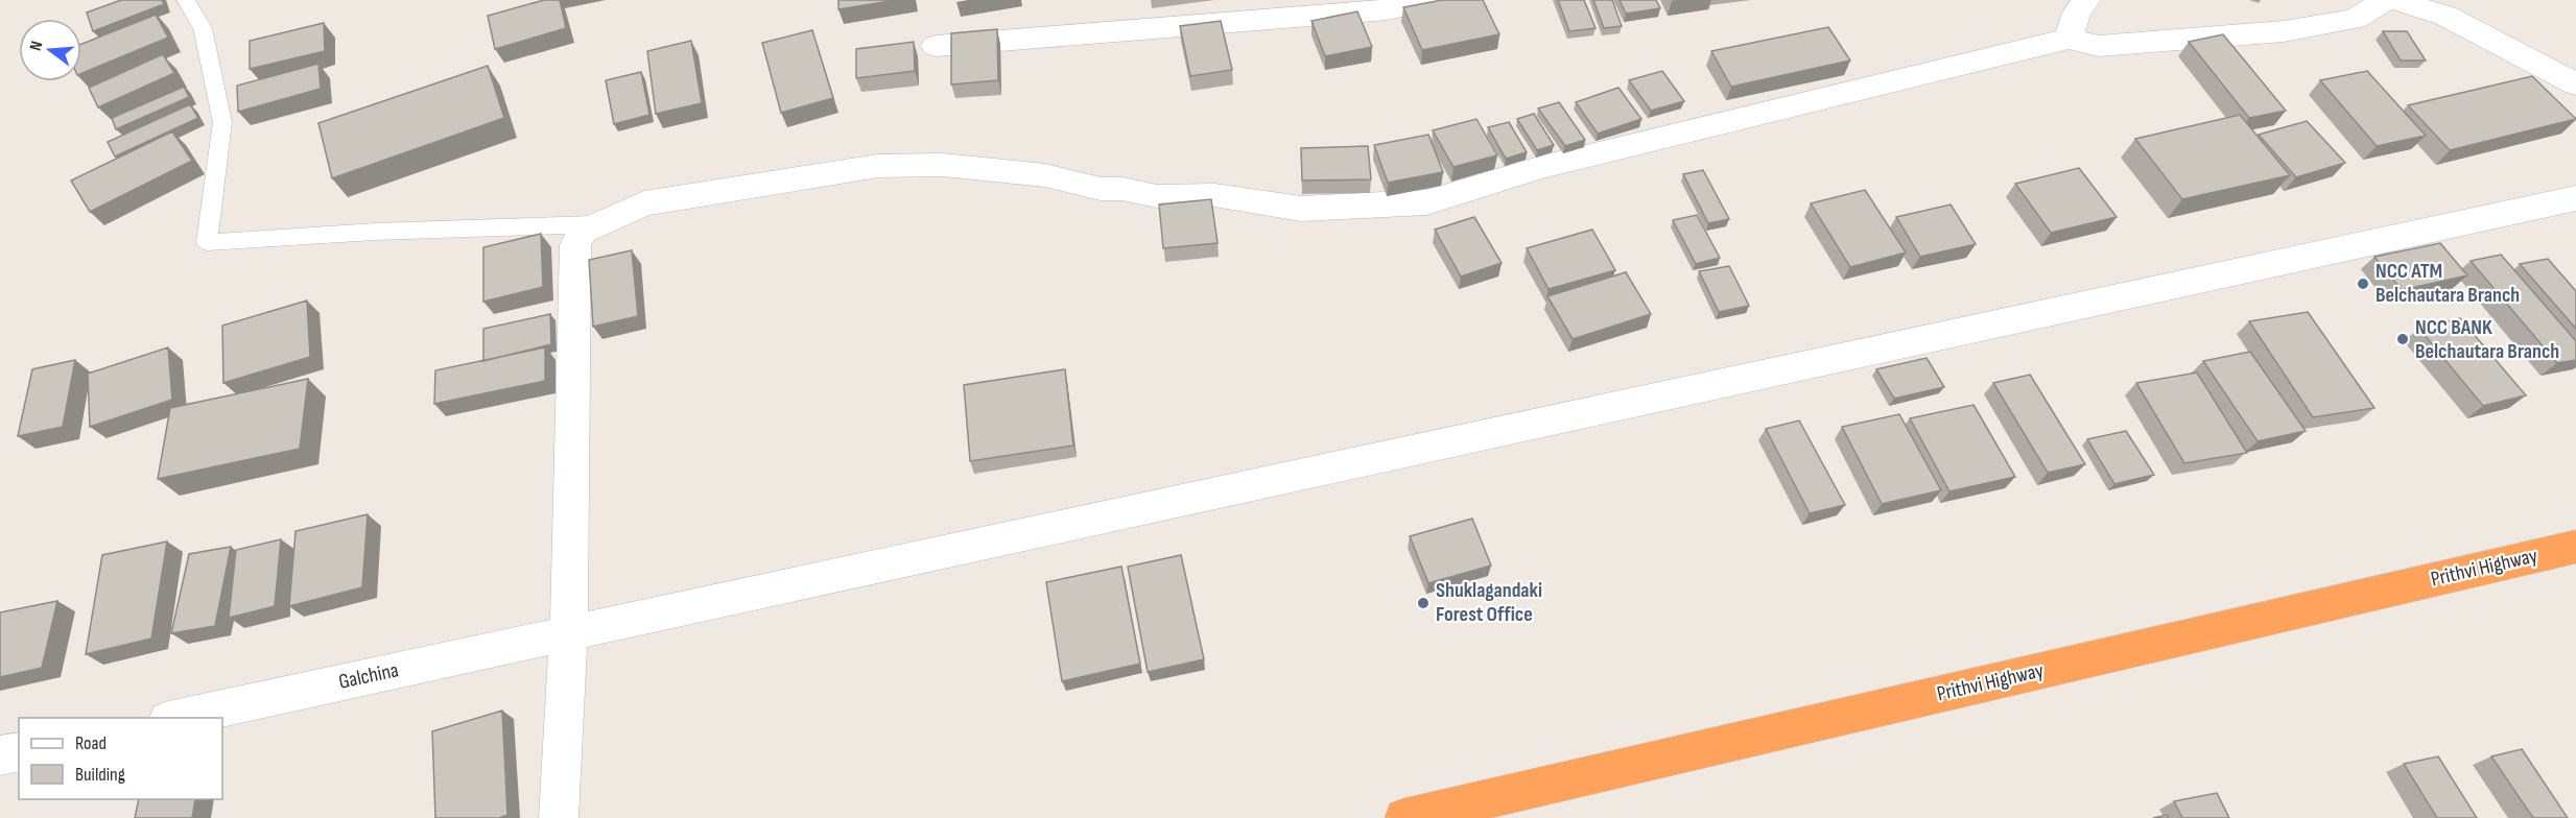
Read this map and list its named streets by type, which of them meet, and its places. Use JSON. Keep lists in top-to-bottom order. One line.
{"streets":{"highway":["Prithvi Highway"],"street":["Galchina"]},"places":["NCC ATM Belchautara Branch","NCC BANK Belchautara Branch","Shuklagandaki Forest Office"],"legend":["Road","Building"],"north":"left"}
